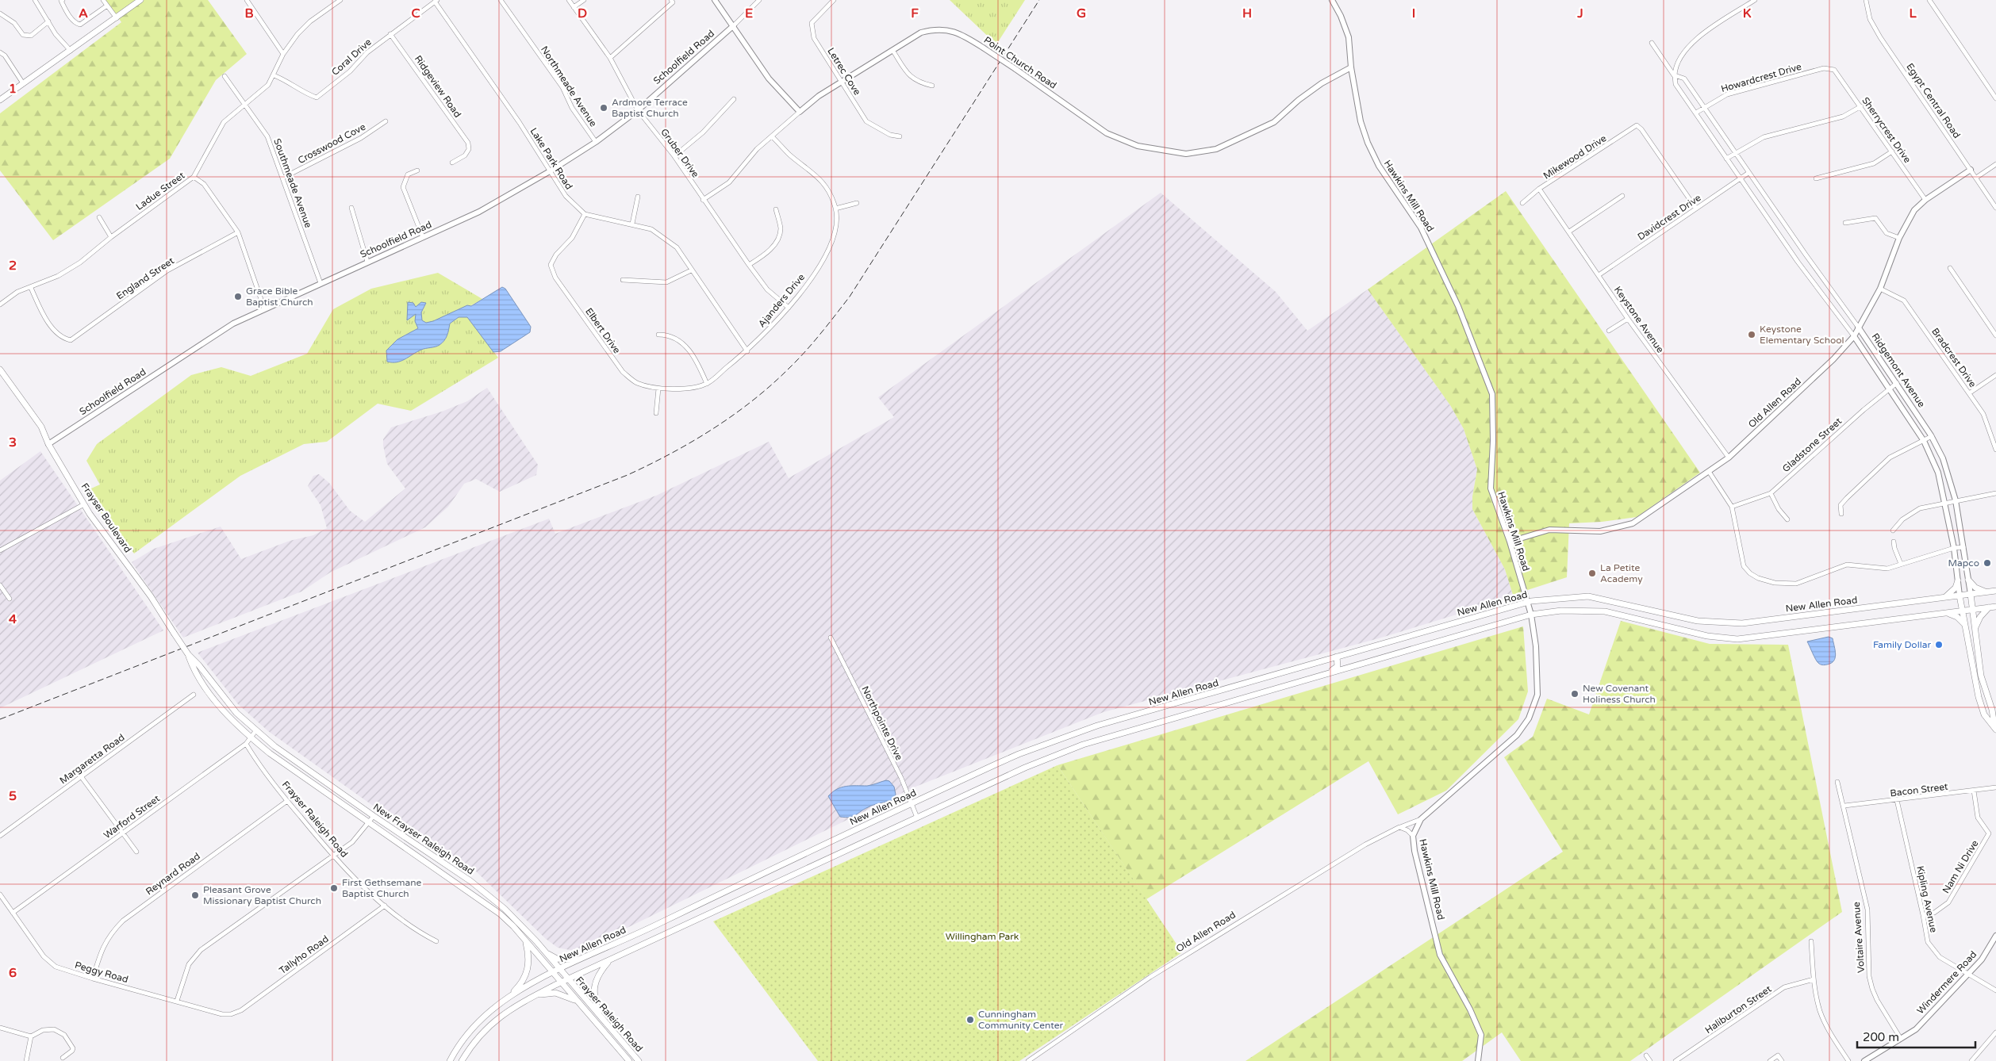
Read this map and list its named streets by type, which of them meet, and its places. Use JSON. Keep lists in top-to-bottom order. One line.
{"streets":{"main road":["Ridgemont Avenue","Frayser Boulevard","New Allen Road","Frayser Raleigh Road","New Frayser Raleigh Road"],"street":["Coral Drive","Schoolfield Road","Point Church Road","Letrec Cove","Howardcrest Drive","Ridgeview Road","Northmeade Avenue","Egypt Central Road","Sherrycrest Drive","Crosswood Cove","Gruber Drive","Mikewood Drive","Lake Park Road","Southmeade Avenue","Ladue Street","Hawkins Mill Road","Davidcrest Drive","England Street","Ajanders Drive","Keystone Avenue","Elbert Drive","Bradcrest Drive","Old Allen Road","Gladstone Street","Northpointe Drive","Margaretta Road","Bacon Street","Warford Street","Nam Ni Drive","Reynard Road","Kipling Avenue","Voltaire Avenue","Tallyho Road","Peggy Road","Windermere Road","Haliburton Street"]},"crossings":[["Coral Drive","Ridgeview Road"],["Coral Drive","Lake Park Road"],["Coral Drive","Ladue Street"],["Schoolfield Road","Northmeade Avenue"],["Schoolfield Road","Gruber Drive"],["Schoolfield Road","Lake Park Road"],["Schoolfield Road","Southmeade Avenue"],["Schoolfield Road","Frayser Boulevard"],["Point Church Road","Letrec Cove"],["Point Church Road","Gruber Drive"],["Point Church Road","Hawkins Mill Road"],["Point Church Road","Ajanders Drive"],["Howardcrest Drive","Sherrycrest Drive"],["Howardcrest Drive","Ridgemont Avenue"],["Egypt Central Road","Old Allen Road"],["Sherrycrest Drive","Old Allen Road"],["Crosswood Cove","Southmeade Avenue"],["Gruber Drive","Ajanders Drive"],["Mikewood Drive","Davidcrest Drive"],["Mikewood Drive","Keystone Avenue"],["Lake Park Road","Elbert Drive"],["Southmeade Avenue","Ladue Street"],["Ladue Street","England Street"],["Hawkins Mill Road","Old Allen Road"],["Hawkins Mill Road","New Allen Road"],["Davidcrest Drive","Keystone Avenue"],["Davidcrest Drive","Ridgemont Avenue"],["Ajanders Drive","Elbert Drive"],["Keystone Avenue","Old Allen Road"],["Bradcrest Drive","Old Allen Road"],["Ridgemont Avenue","Old Allen Road"],["Ridgemont Avenue","Gladstone Street"],["Ridgemont Avenue","New Allen Road"],["New Allen Road","Northpointe Drive"],["New Allen Road","Frayser Raleigh Road"],["New Allen Road","New Frayser Raleigh Road"],["Bacon Street","Nam Ni Drive"],["Bacon Street","Kipling Avenue"],["Bacon Street","Voltaire Avenue"],["Warford Street","Frayser Raleigh Road"],["Warford Street","New Frayser Raleigh Road"],["Warford Street","Peggy Road"],["Frayser Raleigh Road","New Frayser Raleigh Road"],["Frayser Raleigh Road","Reynard Road"],["Frayser Raleigh Road","Tallyho Road"],["Nam Ni Drive","Kipling Avenue"],["Reynard Road","Peggy Road"],["Kipling Avenue","Windermere Road"],["Voltaire Avenue","Windermere Road"],["Tallyho Road","Peggy Road"]],"parks":["Willingham Park"],"places":["Ardmore Terrace Baptist Church","Grace Bible Baptist Church","Keystone Elementary School","Mapco","La Petite Academy","Family Dollar","New Covenant Holiness Church","First Gethsemane Baptist Church","Pleasant Grove Missionary Baptist Church","Cunningham Community Center"],"scale_bar":"200 m","grid":{"columns":["A","B","C","D","E","F","G","H","I","J","K","L"],"rows":["1","2","3","4","5","6"]}}
